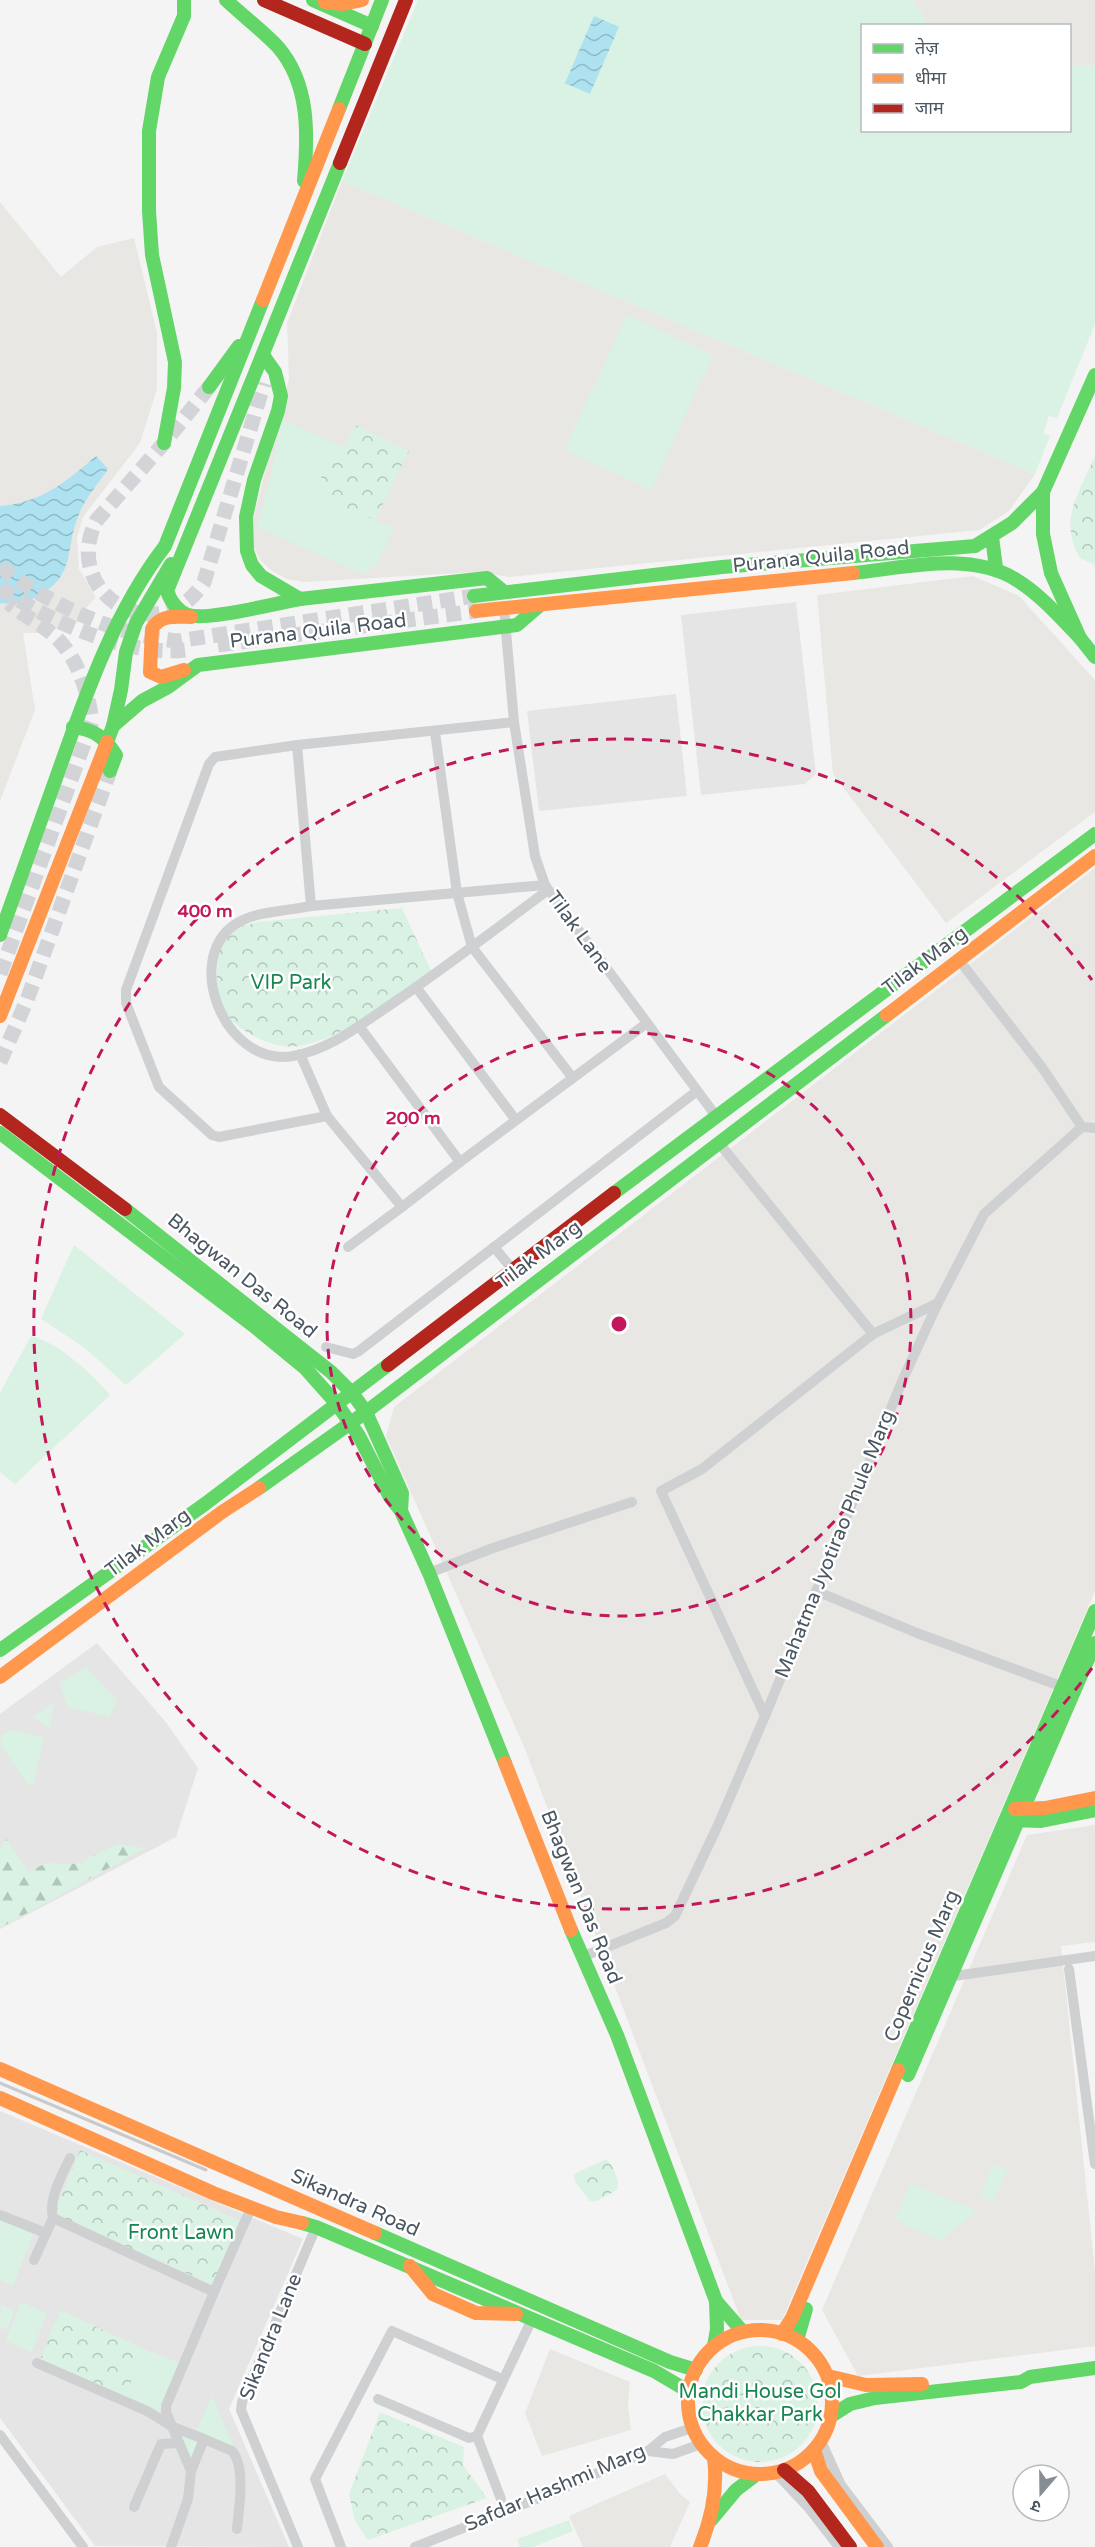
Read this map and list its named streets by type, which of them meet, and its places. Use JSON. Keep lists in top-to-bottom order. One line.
{"streets":{"main road":["Purana Quila Road","Tilak Marg","Bhagwan Das Road","Copernicus Marg","Sikandra Road"],"street":["Tilak Lane","Mahatma Jyotirao Phule Marg","Sikandra Lane","Safdar Hashmi Marg"]},"crossings":[["Purana Quila Road","Tilak Lane"],["Tilak Lane","Tilak Marg"],["Tilak Marg","Bhagwan Das Road"],["Bhagwan Das Road","Mahatma Jyotirao Phule Marg"],["Bhagwan Das Road","Copernicus Marg"],["Bhagwan Das Road","Sikandra Road"],["Bhagwan Das Road","Safdar Hashmi Marg"],["Copernicus Marg","Sikandra Road"],["Copernicus Marg","Safdar Hashmi Marg"],["Sikandra Road","Sikandra Lane"],["Sikandra Road","Safdar Hashmi Marg"]],"parks":["VIP Park","Front Lawn","Mandi House Gol Chakkar Park"],"legend":["तेज़","धीमा","जाम"],"north":"bottom","rings":["400 m","200 m"]}
